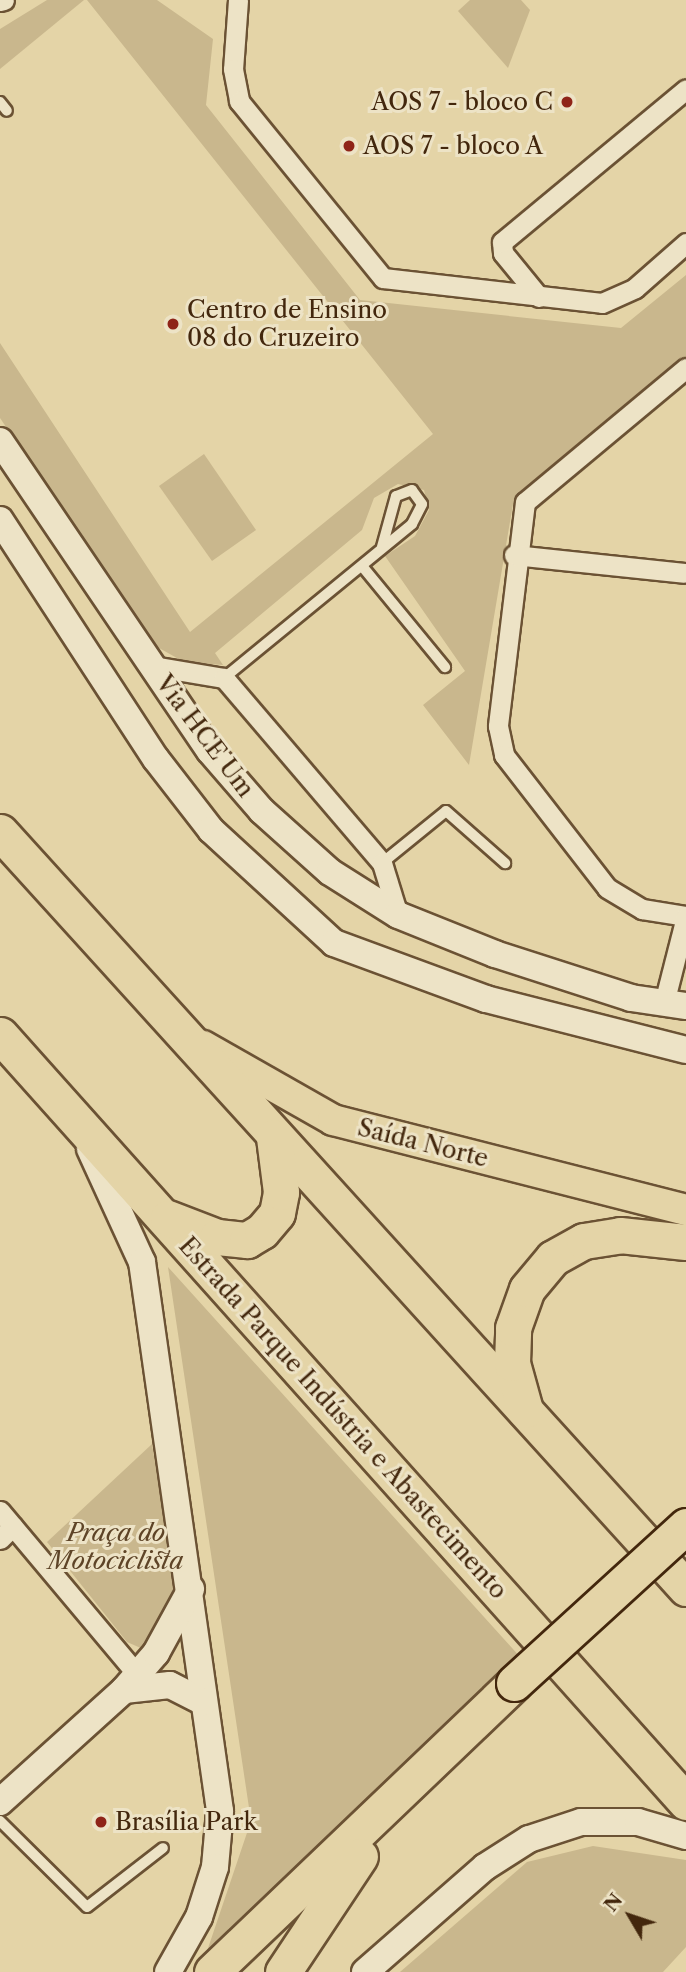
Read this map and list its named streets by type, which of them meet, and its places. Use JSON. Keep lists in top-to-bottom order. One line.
{"streets":{"highway":["Estrada Parque Indústria e Abastecimento"],"main road":["Via HCE Um","Saída Norte"]},"parks":["Praça do Motociclista"],"places":["AOS 7 - bloco C","AOS 7 - bloco A","Centro de Ensino 08 do Cruzeiro","Brasília Park"],"north":"top left"}
